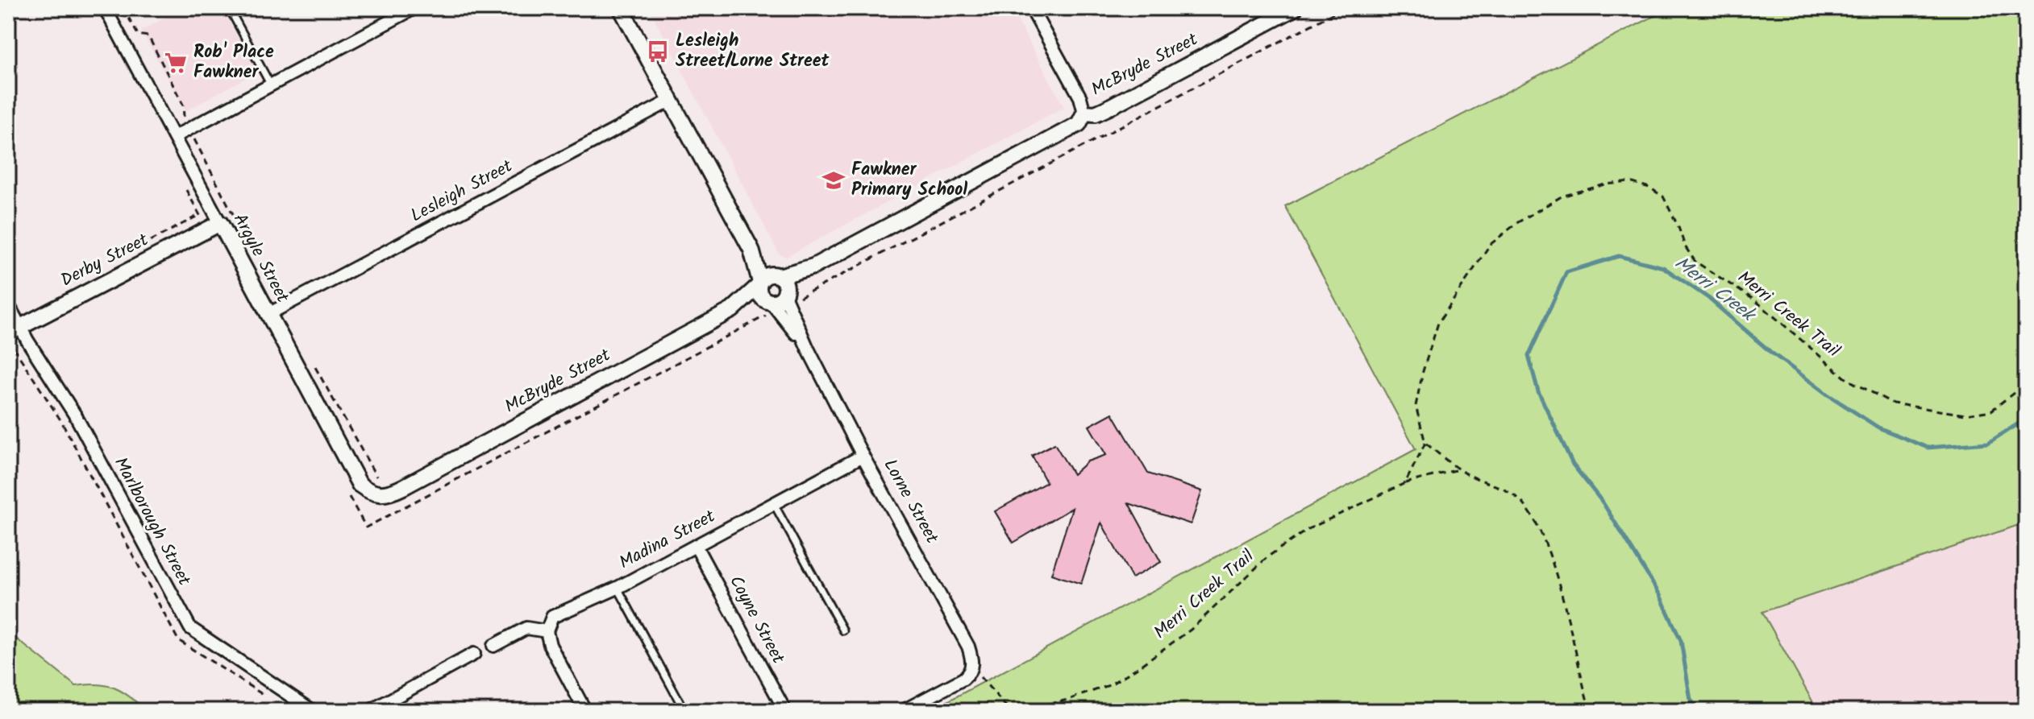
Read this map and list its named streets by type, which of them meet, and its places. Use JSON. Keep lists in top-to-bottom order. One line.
{"streets":{"street":["McBryde Street","Lesleigh Street","Argyle Street","Derby Street","Lorne Street","Marlborough Street","Madina Street","Coyne Street"],"path":["Merri Creek Trail"]},"crossings":[["McBryde Street","Argyle Street"],["McBryde Street","Lorne Street"],["Lesleigh Street","Argyle Street"],["Lesleigh Street","Lorne Street"],["Argyle Street","Derby Street"],["Derby Street","Marlborough Street"],["Lorne Street","Madina Street"],["Madina Street","Coyne Street"]],"water":["Merri Creek"],"places":{"bus stop":["Lesleigh Street/Lorne Street"],"supermarket":["Rob' Place Fawkner"],"school or university":["Fawkner Primary School"]}}
